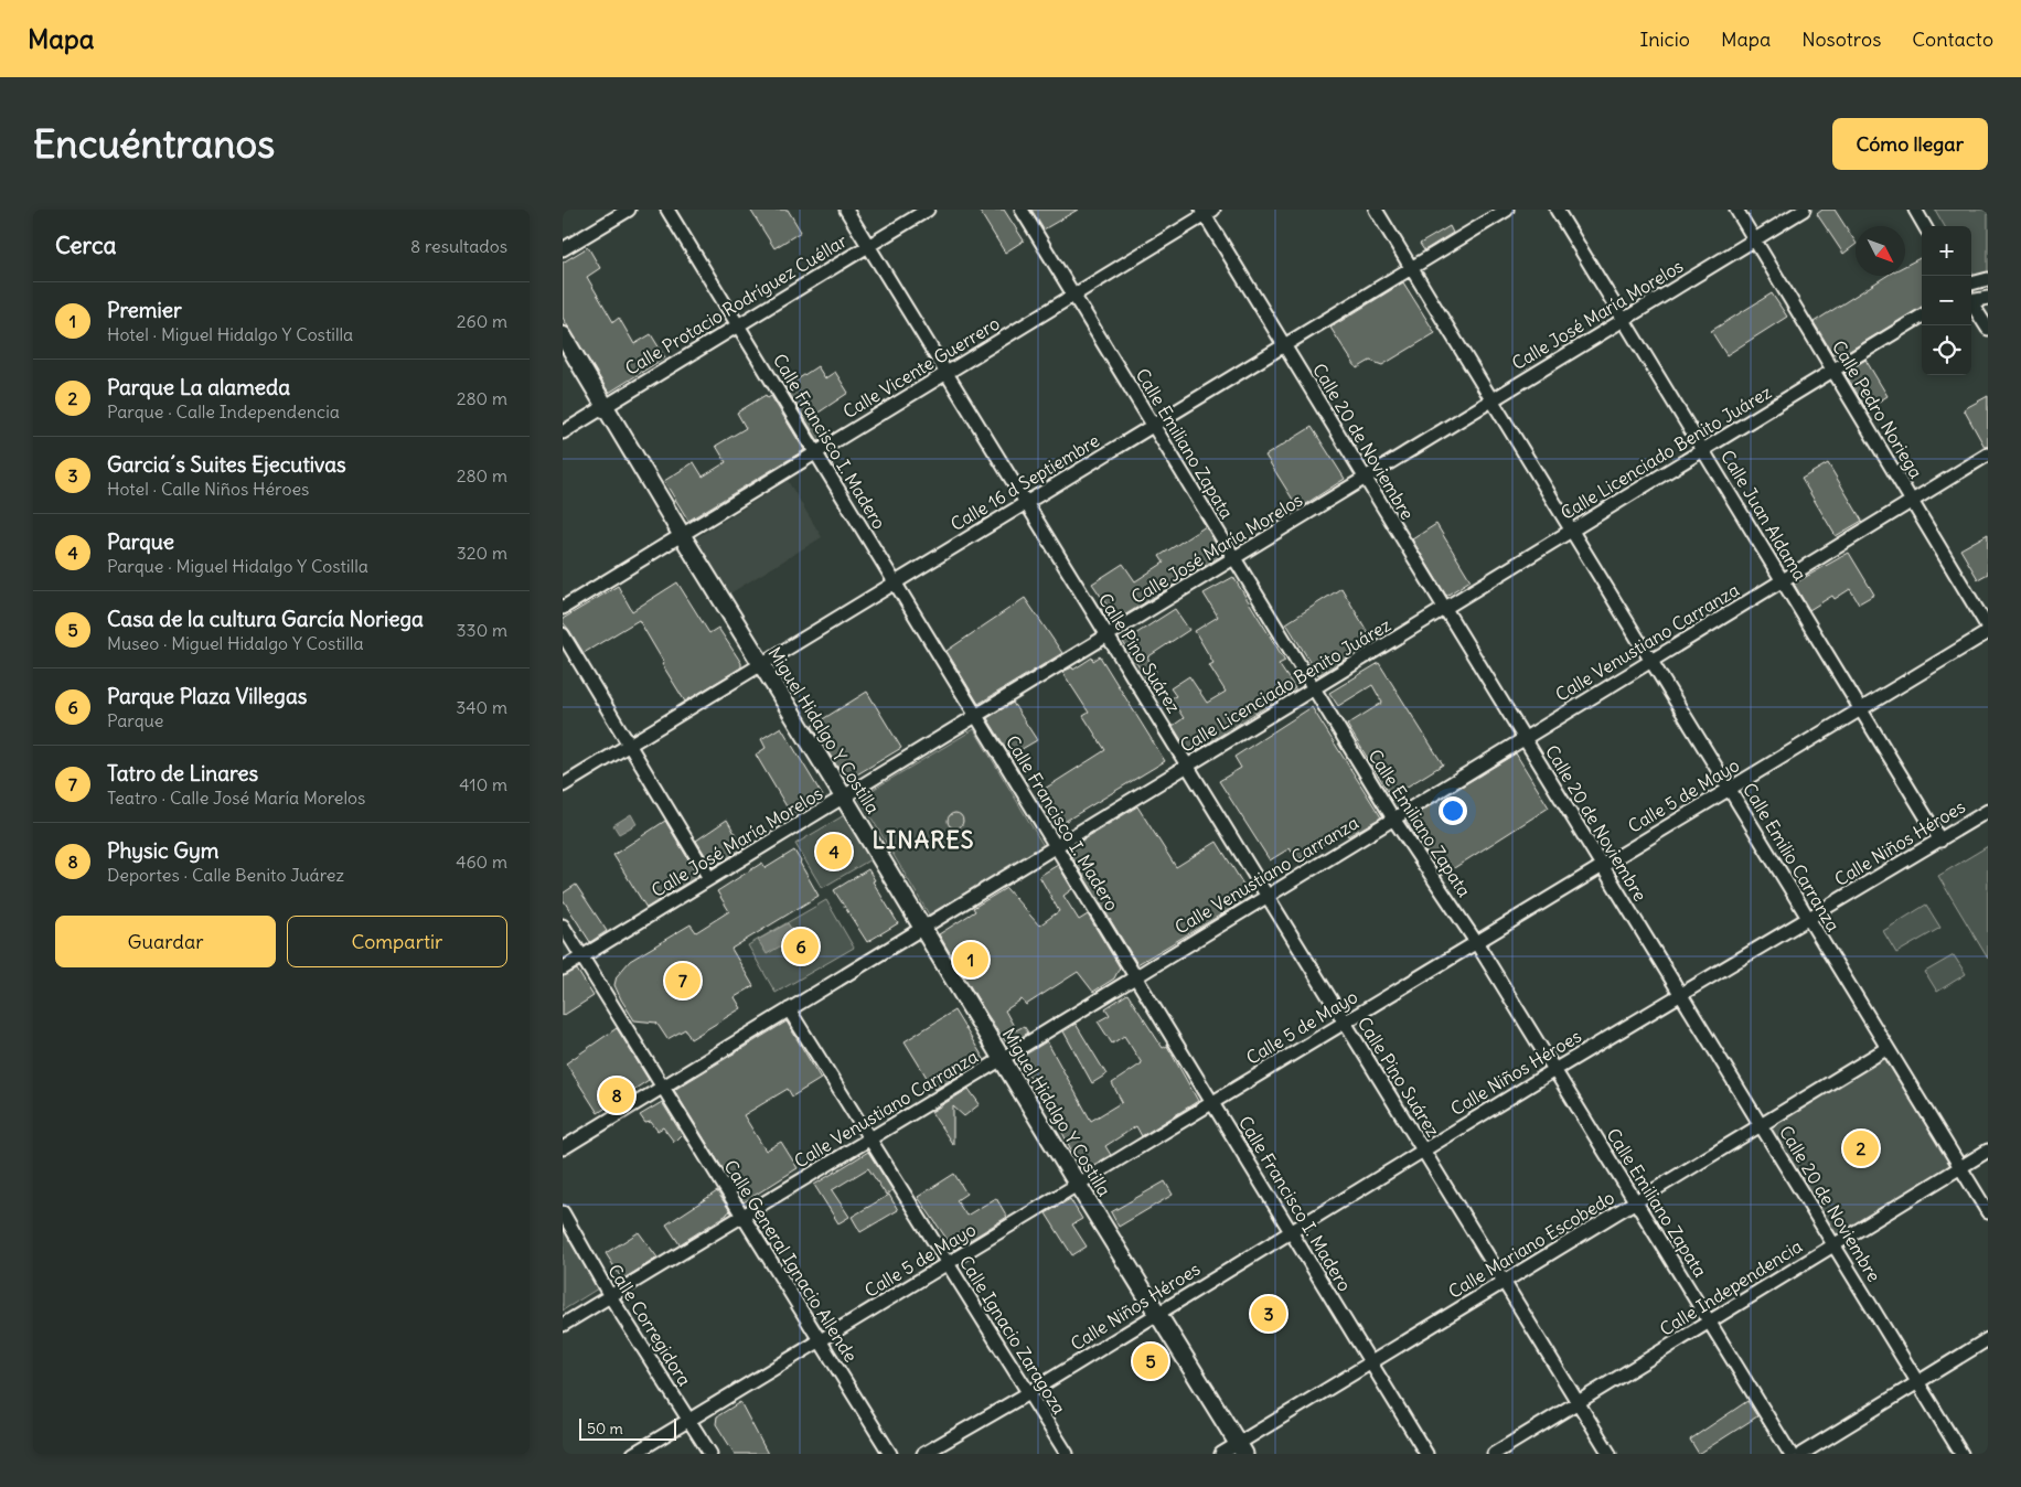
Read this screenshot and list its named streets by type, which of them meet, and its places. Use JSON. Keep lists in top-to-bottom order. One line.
{"streets":{"main road":["Miguel Hidalgo Y Costilla"],"street":["Calle Protacio Rodríguez Cuéllar","Calle José María Morelos","Calle Vicente Guerrero","Calle Pedro Noriega","Calle Francisco I. Madero","Calle 20 de Noviembre","Calle Emiliano Zapata","Calle Licenciado Benito Juárez","Calle 16 d Septiembre","Calle Juan Aldama","Calle Venustiano Carranza","Calle Pino Suárez","Calle 5 de Mayo","Calle Niños Héroes","Calle Emilio Carranza","Calle Mariano Escobedo","Calle General Ignacio Allende","Calle Independencia","Calle Corregidora","Calle Ignacio Zaragoza"]},"crossings":[["Calle Protacio Rodríguez Cuéllar","Calle Francisco I. Madero"],["Calle Protacio Rodríguez Cuéllar","Calle Pino Suárez"],["Calle Protacio Rodríguez Cuéllar","Miguel Hidalgo Y Costilla"],["Calle José María Morelos","Calle Pedro Noriega"],["Calle José María Morelos","Calle Francisco I. Madero"],["Calle José María Morelos","Calle 20 de Noviembre"],["Calle José María Morelos","Calle Emiliano Zapata"],["Calle José María Morelos","Calle Juan Aldama"],["Calle José María Morelos","Calle Pino Suárez"],["Calle José María Morelos","Miguel Hidalgo Y Costilla"],["Calle José María Morelos","Calle Emilio Carranza"],["Calle José María Morelos","Calle General Ignacio Allende"],["Calle Vicente Guerrero","Calle Francisco I. Madero"],["Calle Vicente Guerrero","Calle 20 de Noviembre"],["Calle Vicente Guerrero","Calle Emiliano Zapata"],["Calle Vicente Guerrero","Calle Pino Suárez"],["Calle Vicente Guerrero","Miguel Hidalgo Y Costilla"],["Calle Pedro Noriega","Calle Licenciado Benito Juárez"],["Calle Pedro Noriega","Calle Venustiano Carranza"],["Calle Francisco I. Madero","Calle Licenciado Benito Juárez"],["Calle Francisco I. Madero","Calle 16 d Septiembre"],["Calle Francisco I. Madero","Calle Venustiano Carranza"],["Calle Francisco I. Madero","Calle 5 de Mayo"],["Calle Francisco I. Madero","Calle Niños Héroes"],["Calle Francisco I. Madero","Calle Mariano Escobedo"],["Calle 20 de Noviembre","Calle Licenciado Benito Juárez"],["Calle 20 de Noviembre","Calle 16 d Septiembre"],["Calle 20 de Noviembre","Calle Venustiano Carranza"],["Calle 20 de Noviembre","Calle 5 de Mayo"],["Calle 20 de Noviembre","Calle Niños Héroes"],["Calle 20 de Noviembre","Calle Mariano Escobedo"],["Calle 20 de Noviembre","Calle Independencia"],["Calle Emiliano Zapata","Calle Licenciado Benito Juárez"],["Calle Emiliano Zapata","Calle 16 d Septiembre"],["Calle Emiliano Zapata","Calle Venustiano Carranza"],["Calle Emiliano Zapata","Calle 5 de Mayo"],["Calle Emiliano Zapata","Calle Niños Héroes"],["Calle Emiliano Zapata","Calle Mariano Escobedo"],["Calle Emiliano Zapata","Calle Independencia"],["Calle Licenciado Benito Juárez","Calle Juan Aldama"],["Calle Licenciado Benito Juárez","Calle Pino Suárez"],["Calle Licenciado Benito Juárez","Miguel Hidalgo Y Costilla"],["Calle Licenciado Benito Juárez","Calle Emilio Carranza"],["Calle Licenciado Benito Juárez","Calle General Ignacio Allende"],["Calle Licenciado Benito Juárez","Calle Ignacio Zaragoza"],["Calle 16 d Septiembre","Calle Pino Suárez"],["Calle 16 d Septiembre","Miguel Hidalgo Y Costilla"],["Calle 16 d Septiembre","Calle Emilio Carranza"],["Calle Juan Aldama","Calle Venustiano Carranza"],["Calle Juan Aldama","Calle 5 de Mayo"],["Calle Juan Aldama","Calle Niños Héroes"],["Calle Venustiano Carranza","Calle Pino Suárez"],["Calle Venustiano Carranza","Miguel Hidalgo Y Costilla"],["Calle Venustiano Carranza","Calle Emilio Carranza"],["Calle Venustiano Carranza","Calle General Ignacio Allende"],["Calle Venustiano Carranza","Calle Corregidora"],["Calle Venustiano Carranza","Calle Ignacio Zaragoza"],["Calle Pino Suárez","Calle 5 de Mayo"],["Calle Pino Suárez","Calle Niños Héroes"],["Calle Pino Suárez","Calle Mariano Escobedo"],["Calle Pino Suárez","Calle Independencia"],["Miguel Hidalgo Y Costilla","Calle 5 de Mayo"],["Miguel Hidalgo Y Costilla","Calle Niños Héroes"],["Miguel Hidalgo Y Costilla","Calle Mariano Escobedo"],["Calle 5 de Mayo","Calle Emilio Carranza"],["Calle 5 de Mayo","Calle General Ignacio Allende"],["Calle 5 de Mayo","Calle Corregidora"],["Calle 5 de Mayo","Calle Ignacio Zaragoza"],["Calle Niños Héroes","Calle Emilio Carranza"],["Calle Niños Héroes","Calle Ignacio Zaragoza"],["Calle Emilio Carranza","Calle Mariano Escobedo"],["Calle Emilio Carranza","Calle Independencia"]],"districts":["LINARES"],"scale_bar":"50 m","north":"bottom right","page":{"header":"Mapa","nav":["Inicio","Mapa","Nosotros","Contacto"],"buttons":["Cómo llegar",["Guardar","Compartir"]],"title":"Encuéntranos","heading":["Cerca","8 resultados"],"map_buttons":["+","−"],"list":[{"mark":"1","name":"Premier","note":"Hotel · Miguel Hidalgo Y Costilla","value":"260 m"},{"mark":"2","name":"Parque La alameda","note":"Parque · Calle Independencia","value":"280 m"},{"mark":"3","name":"Garcia´s Suites Ejecutivas","note":"Hotel · Calle Niños Héroes","value":"280 m"},{"mark":"4","name":"Parque","note":"Parque · Miguel Hidalgo Y Costilla","value":"320 m"},{"mark":"5","name":"Casa de la cultura García Noriega","note":"Museo · Miguel Hidalgo Y Costilla","value":"330 m"},{"mark":"6","name":"Parque Plaza Villegas","note":"Parque","value":"340 m"},{"mark":"7","name":"Tatro de Linares","note":"Teatro · Calle José María Morelos","value":"410 m"},{"mark":"8","name":"Physic Gym","note":"Deportes · Calle Benito Juárez","value":"460 m"}],"pins":["4","6","1","7","8","2","3","5"],"scale":"50 m"}}
